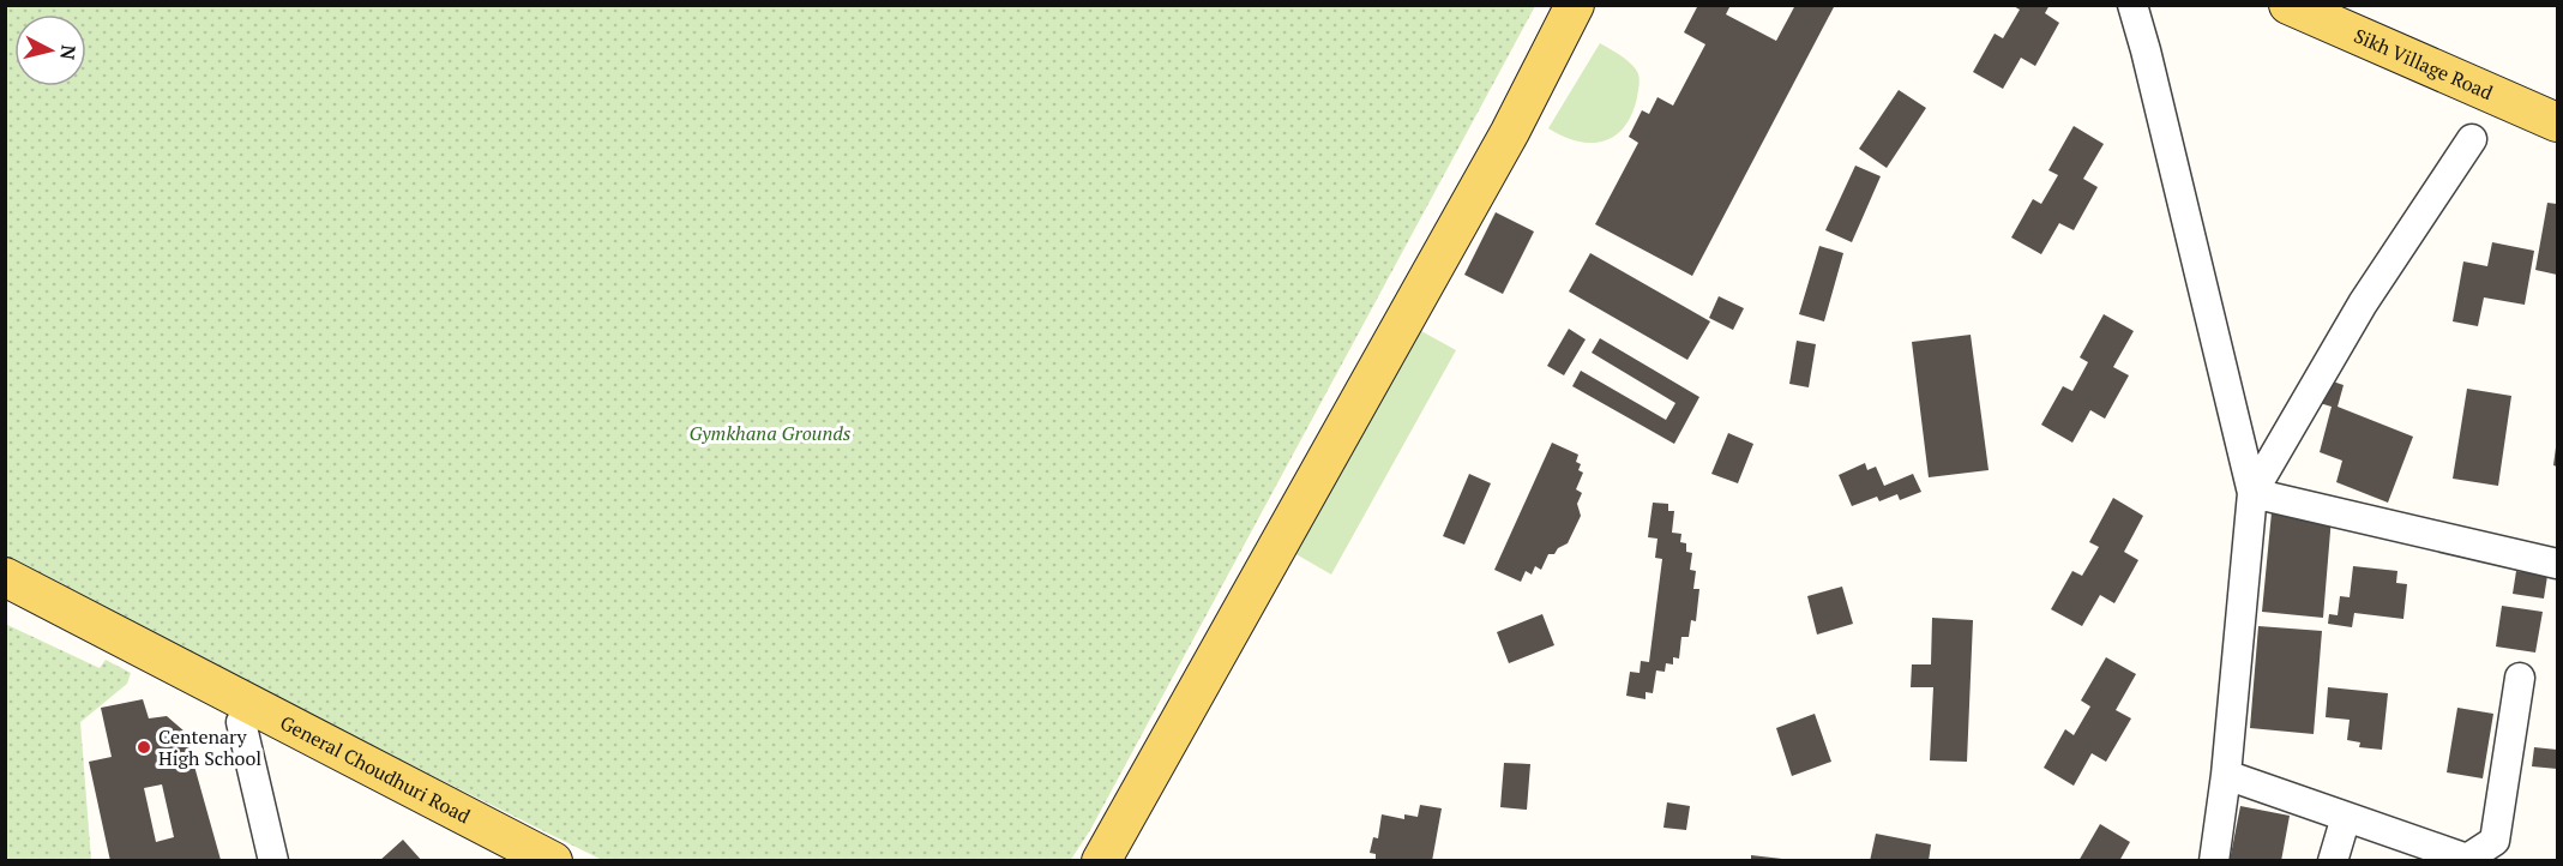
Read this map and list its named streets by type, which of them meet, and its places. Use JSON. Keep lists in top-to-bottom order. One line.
{"streets":{"main road":["Sikh Village Road","General Choudhuri Road"]},"parks":["Gymkhana Grounds"],"places":["Centenary High School"],"north":"right"}
